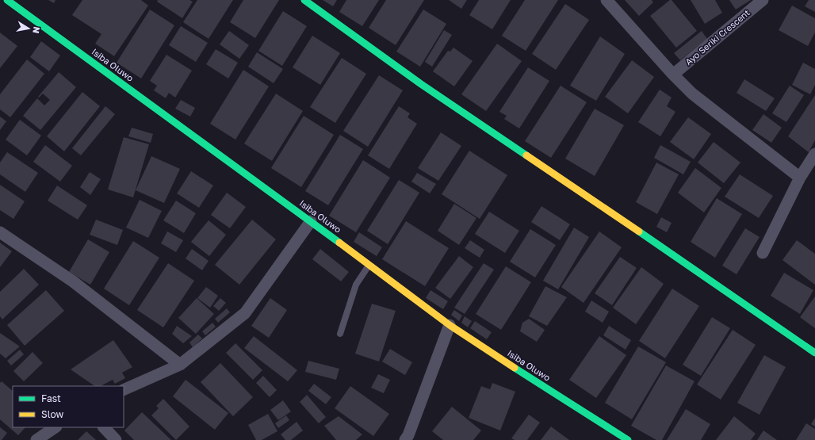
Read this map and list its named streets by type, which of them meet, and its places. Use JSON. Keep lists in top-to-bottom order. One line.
{"streets":{"street":["Ayo Seriki Crescent","Isiba Oluwo"]},"legend":["Fast","Slow"],"north":"right"}
